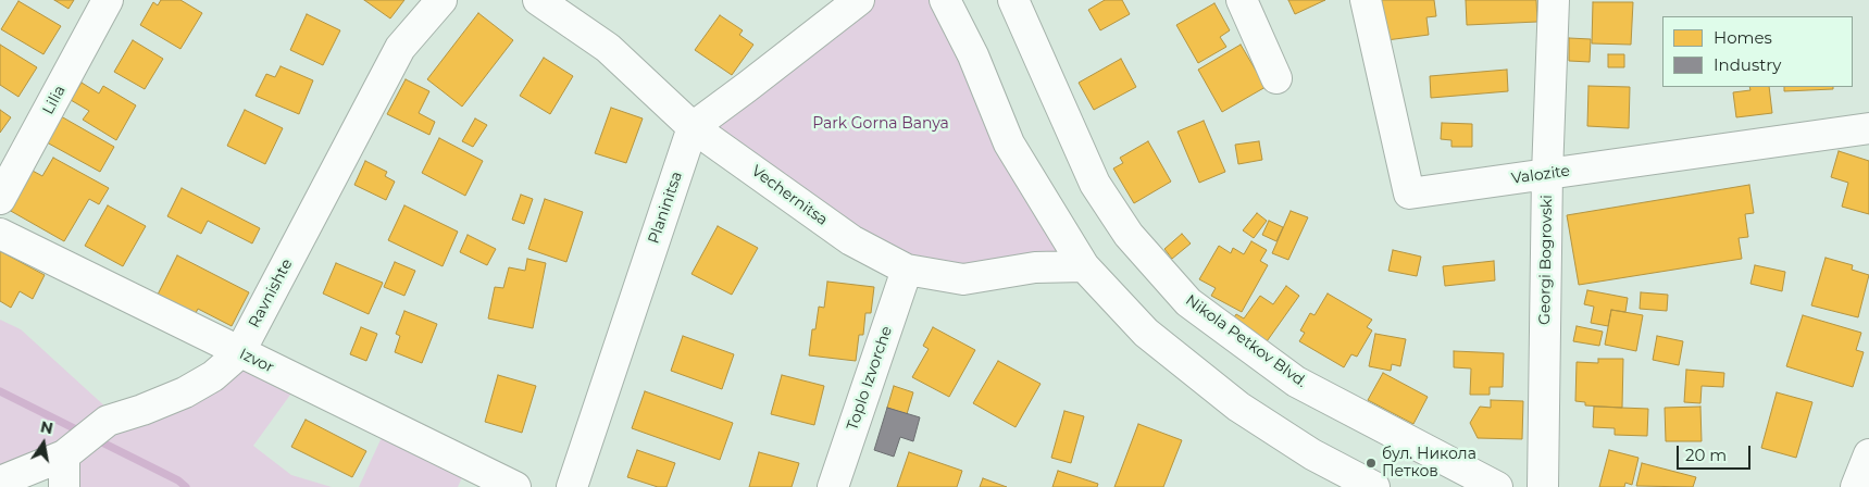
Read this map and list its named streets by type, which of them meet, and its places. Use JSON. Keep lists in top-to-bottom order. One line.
{"streets":{"street":["Lilia","Valozite","Vechernitsa","Planinitsa","Georgi Bogrovski","Ravnishte","Nikola Petkov Blvd.","Izvor","Toplo Izvorche"]},"crossings":[["Valozite","Georgi Bogrovski"],["Vechernitsa","Planinitsa"],["Vechernitsa","Toplo Izvorche"],["Ravnishte","Izvor"]],"parks":["Park Gorna Banya"],"places":["бул. Никола Петков"],"legend":["Homes","Industry"],"scale_bar":"20 m","north":"top"}
